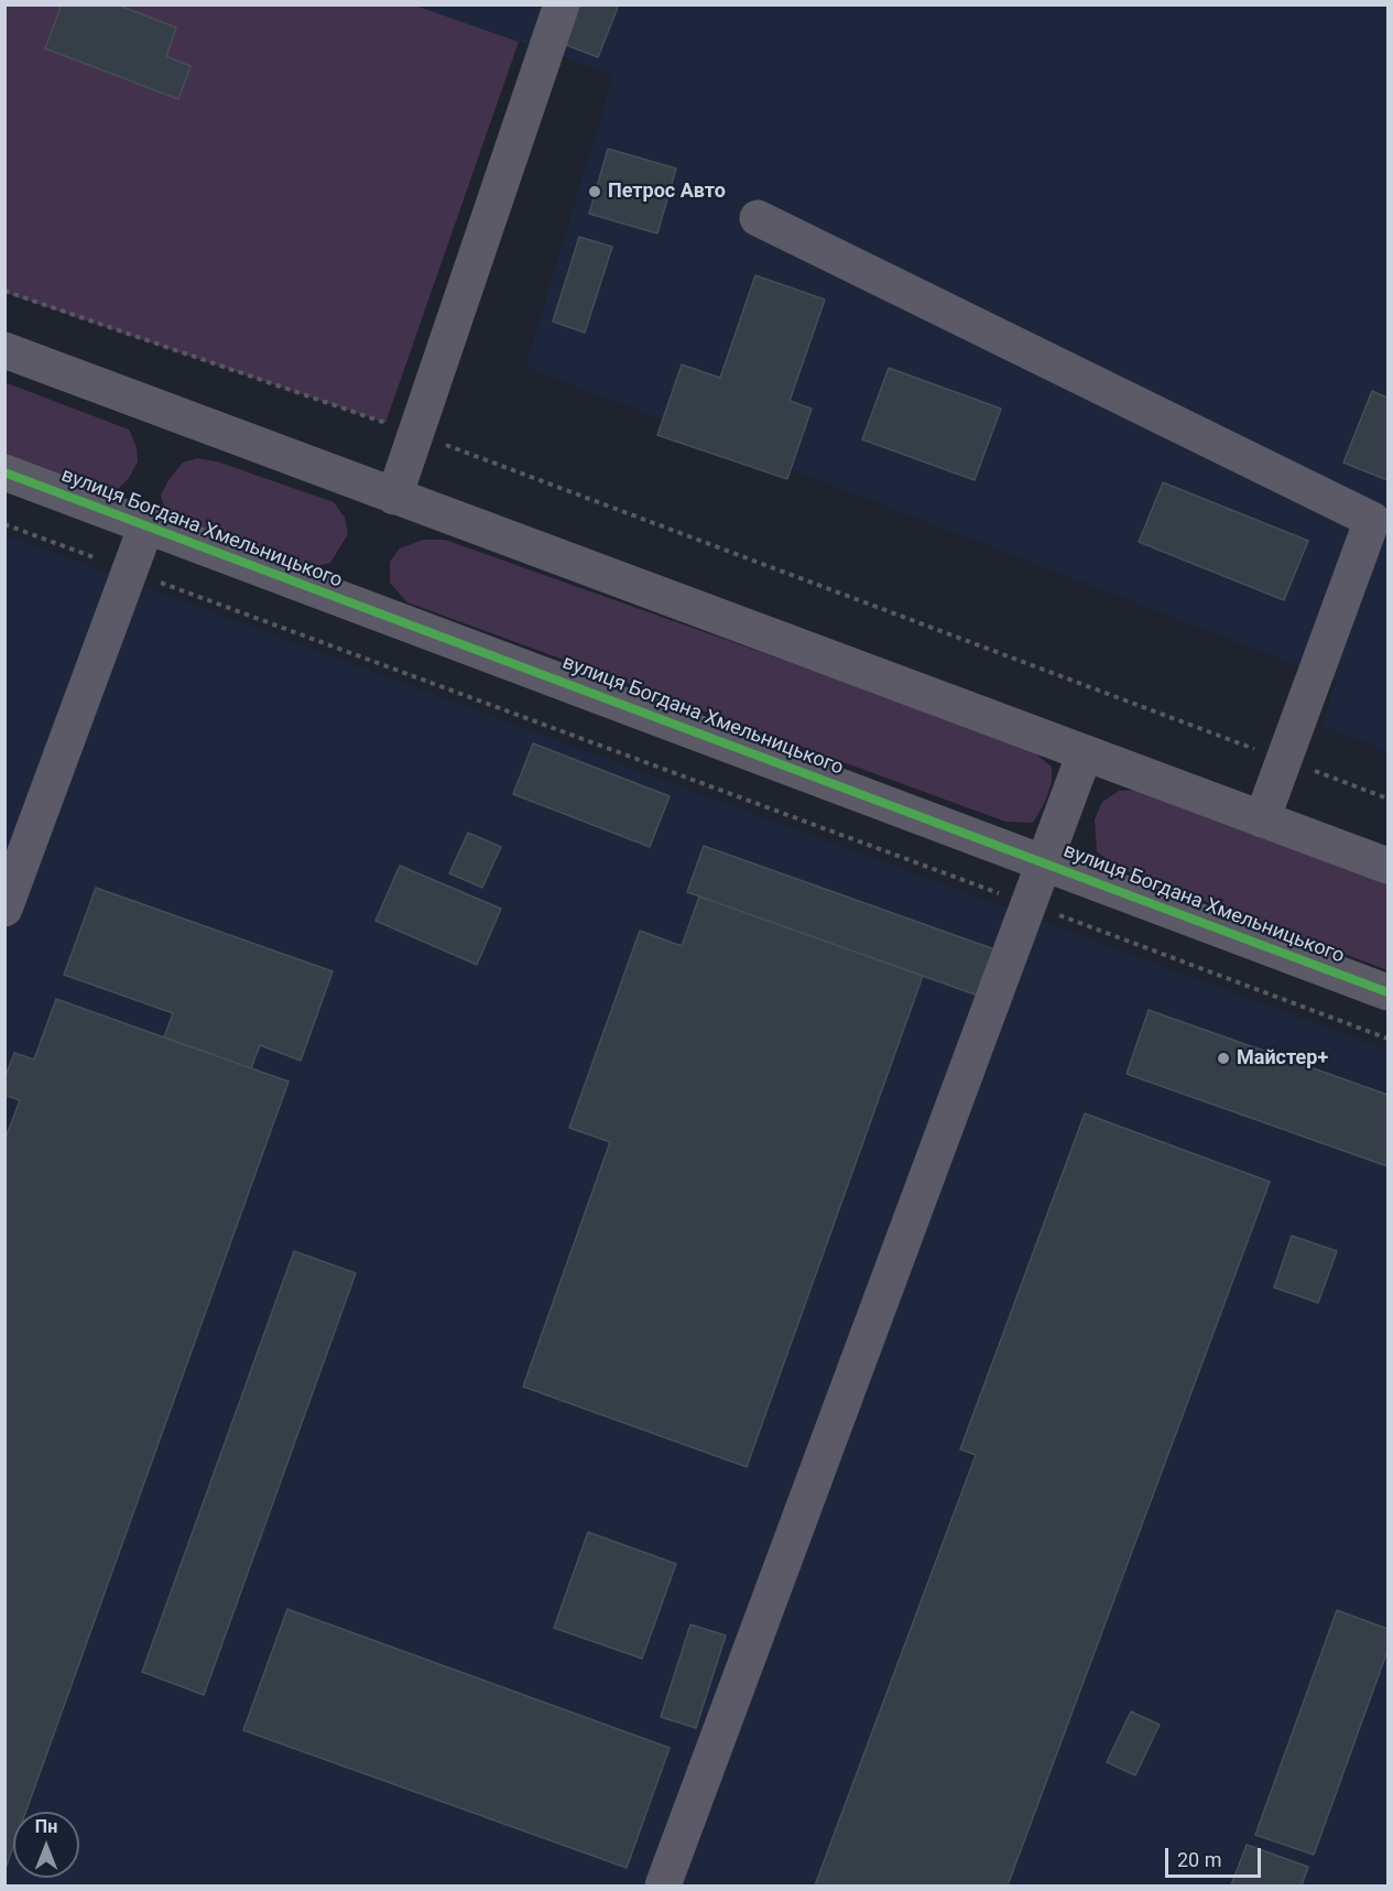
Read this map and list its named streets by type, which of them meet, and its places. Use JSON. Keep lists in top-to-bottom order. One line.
{"streets":{"street":["вулиця Богдана Хмельницького"]},"places":["Петрос Авто","Майстер+"],"scale_bar":"20 m","north":"top"}
